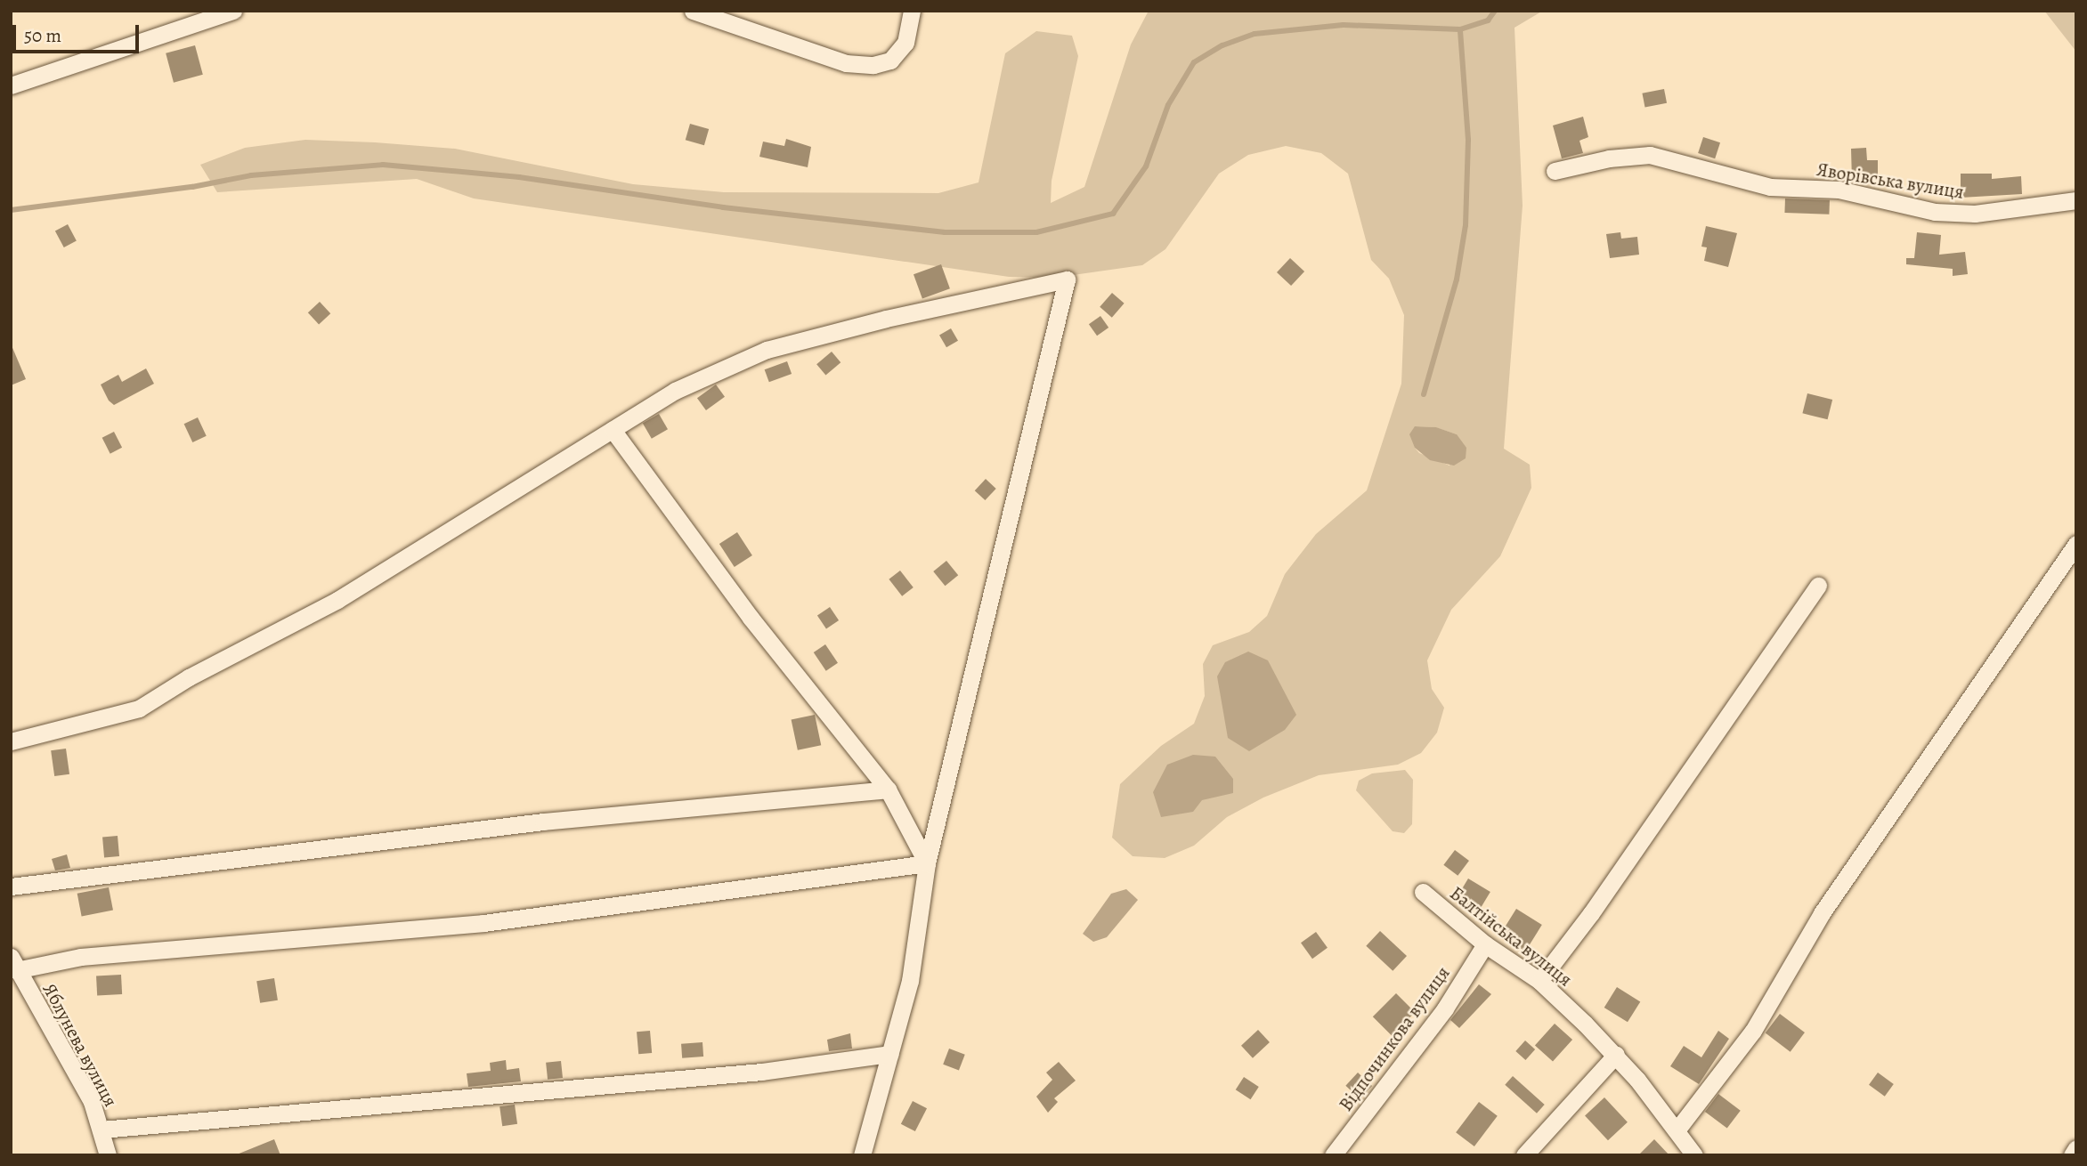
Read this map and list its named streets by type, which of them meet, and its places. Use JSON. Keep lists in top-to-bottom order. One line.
{"streets":{"street":["Яворівська вулиця","Балтійська вулиця","Відпочинкова вулиця","Яблунева вулиця"]},"crossings":[["Балтійська вулиця","Відпочинкова вулиця"]],"scale_bar":"50 m"}
